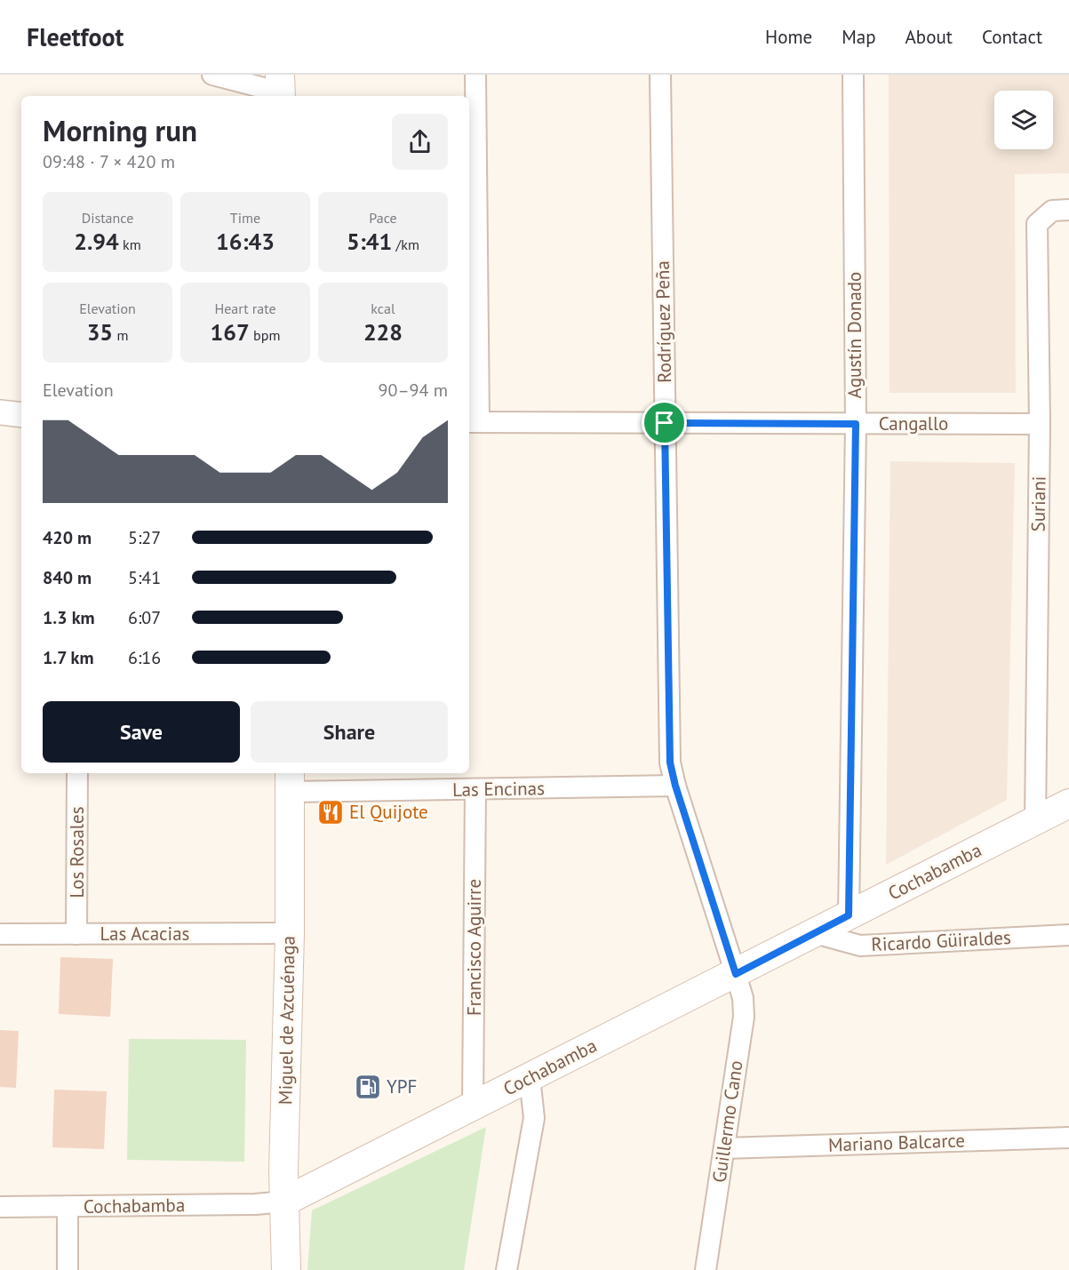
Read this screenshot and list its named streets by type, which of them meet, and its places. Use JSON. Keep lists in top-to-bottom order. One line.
{"streets":{"main road":["Cochabamba","Miguel de Azcuénaga"],"street":["Rodríguez Peña","Agustín Donado","Cangallo","Suriani","Las Encinas","Los Rosales","Las Acacias","Ricardo Güiraldes","Francisco Aguirre","Guillermo Cano","Mariano Balcarce"]},"crossings":[["Rodríguez Peña","Cangallo"],["Rodríguez Peña","Las Encinas"],["Rodríguez Peña","Cochabamba"],["Rodríguez Peña","Guillermo Cano"],["Agustín Donado","Cangallo"],["Agustín Donado","Cochabamba"],["Cangallo","Suriani"],["Suriani","Cochabamba"],["Las Encinas","Francisco Aguirre"],["Las Encinas","Miguel de Azcuénaga"],["Los Rosales","Las Acacias"],["Cochabamba","Ricardo Güiraldes"],["Cochabamba","Francisco Aguirre"],["Cochabamba","Miguel de Azcuénaga"],["Cochabamba","Guillermo Cano"],["Las Acacias","Miguel de Azcuénaga"],["Guillermo Cano","Mariano Balcarce"]],"places":{"restaurant":["El Quijote"],"fuel station":["YPF"]},"page":{"header":"Fleetfoot","nav":["Home","Map","About","Contact"],"heading":["Morning run","09:48 · 7 × 420 m"],"stats":[["Distance","2.94 km"],["Time","16:43"],["Pace","5:41 /km"],["Elevation","35 m"],["Heart rate","167 bpm"],["kcal","228"]],"chart":["Elevation","90–94 m"],"list":[{"name":"420 m","note":"5:27"},{"name":"840 m","note":"5:41"},{"name":"1.3 km","note":"6:07"},{"name":"1.7 km","note":"6:16"}],"buttons":["Save","Share"]}}
